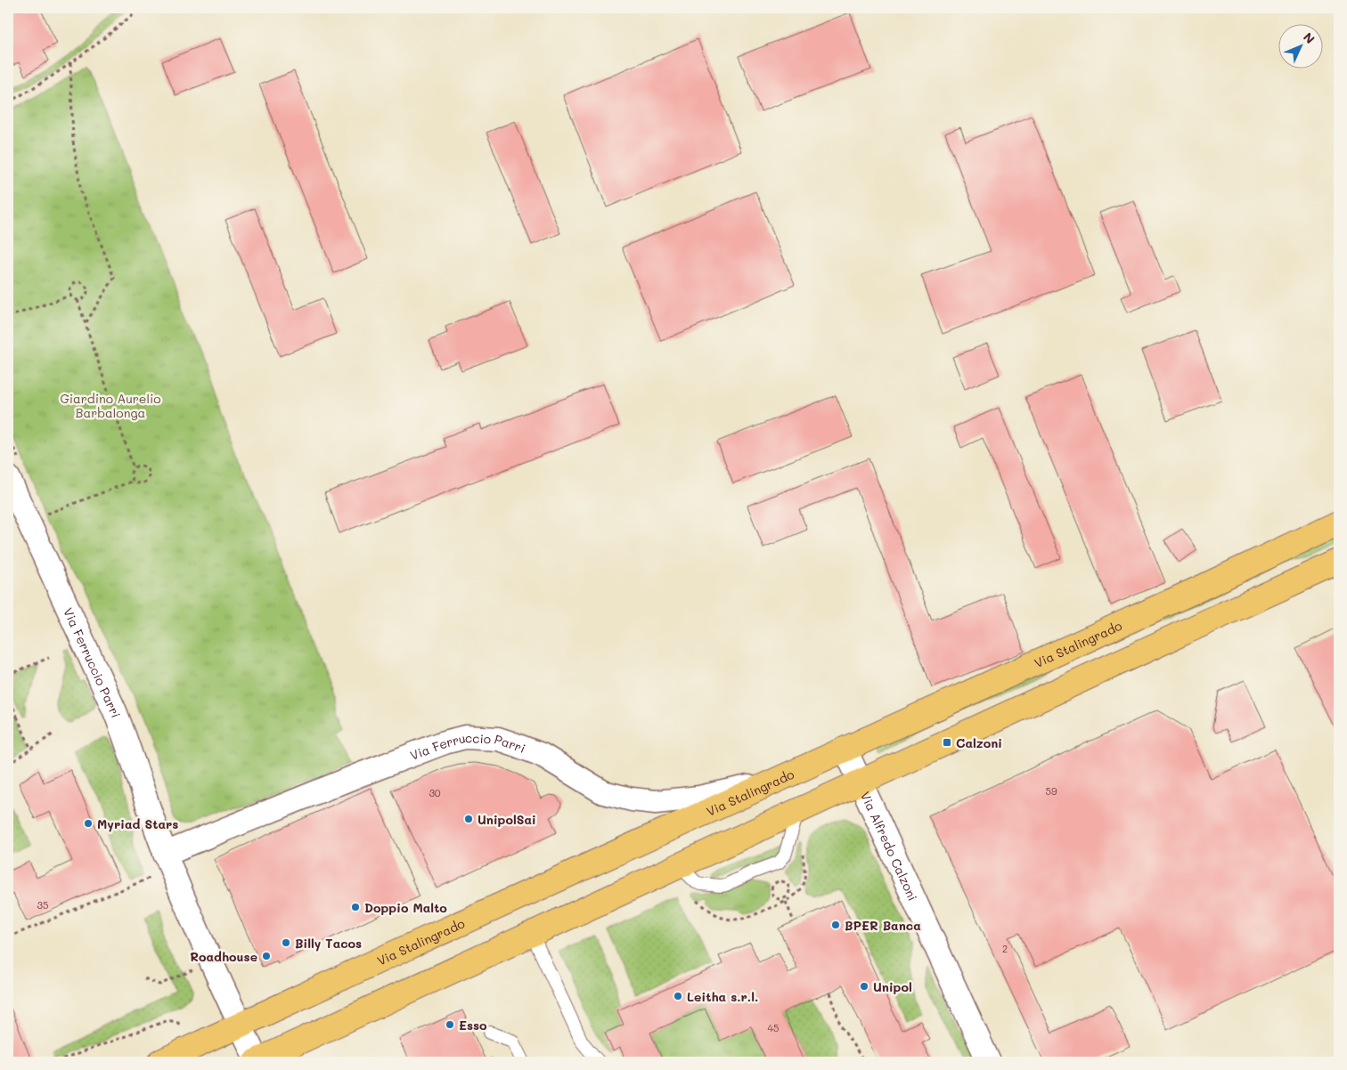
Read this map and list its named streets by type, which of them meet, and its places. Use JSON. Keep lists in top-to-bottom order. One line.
{"streets":{"main road":["Via Stalingrado"],"street":["Via Ferruccio Parri","Via Alfredo Calzoni"]},"crossings":[["Via Stalingrado","Via Ferruccio Parri"],["Via Stalingrado","Via Alfredo Calzoni"]],"parks":["Giardino Aurelio Barbalonga"],"places":{"transit":["Calzoni"],"other":["UnipolSai","Myriad Stars","Doppio Malto","BPER Banca","Billy Tacos","Roadhouse","Unipol","Leitha s.r.l.","Esso"]},"house_numbers":["59","30","35","2","45"],"north":"top right"}
